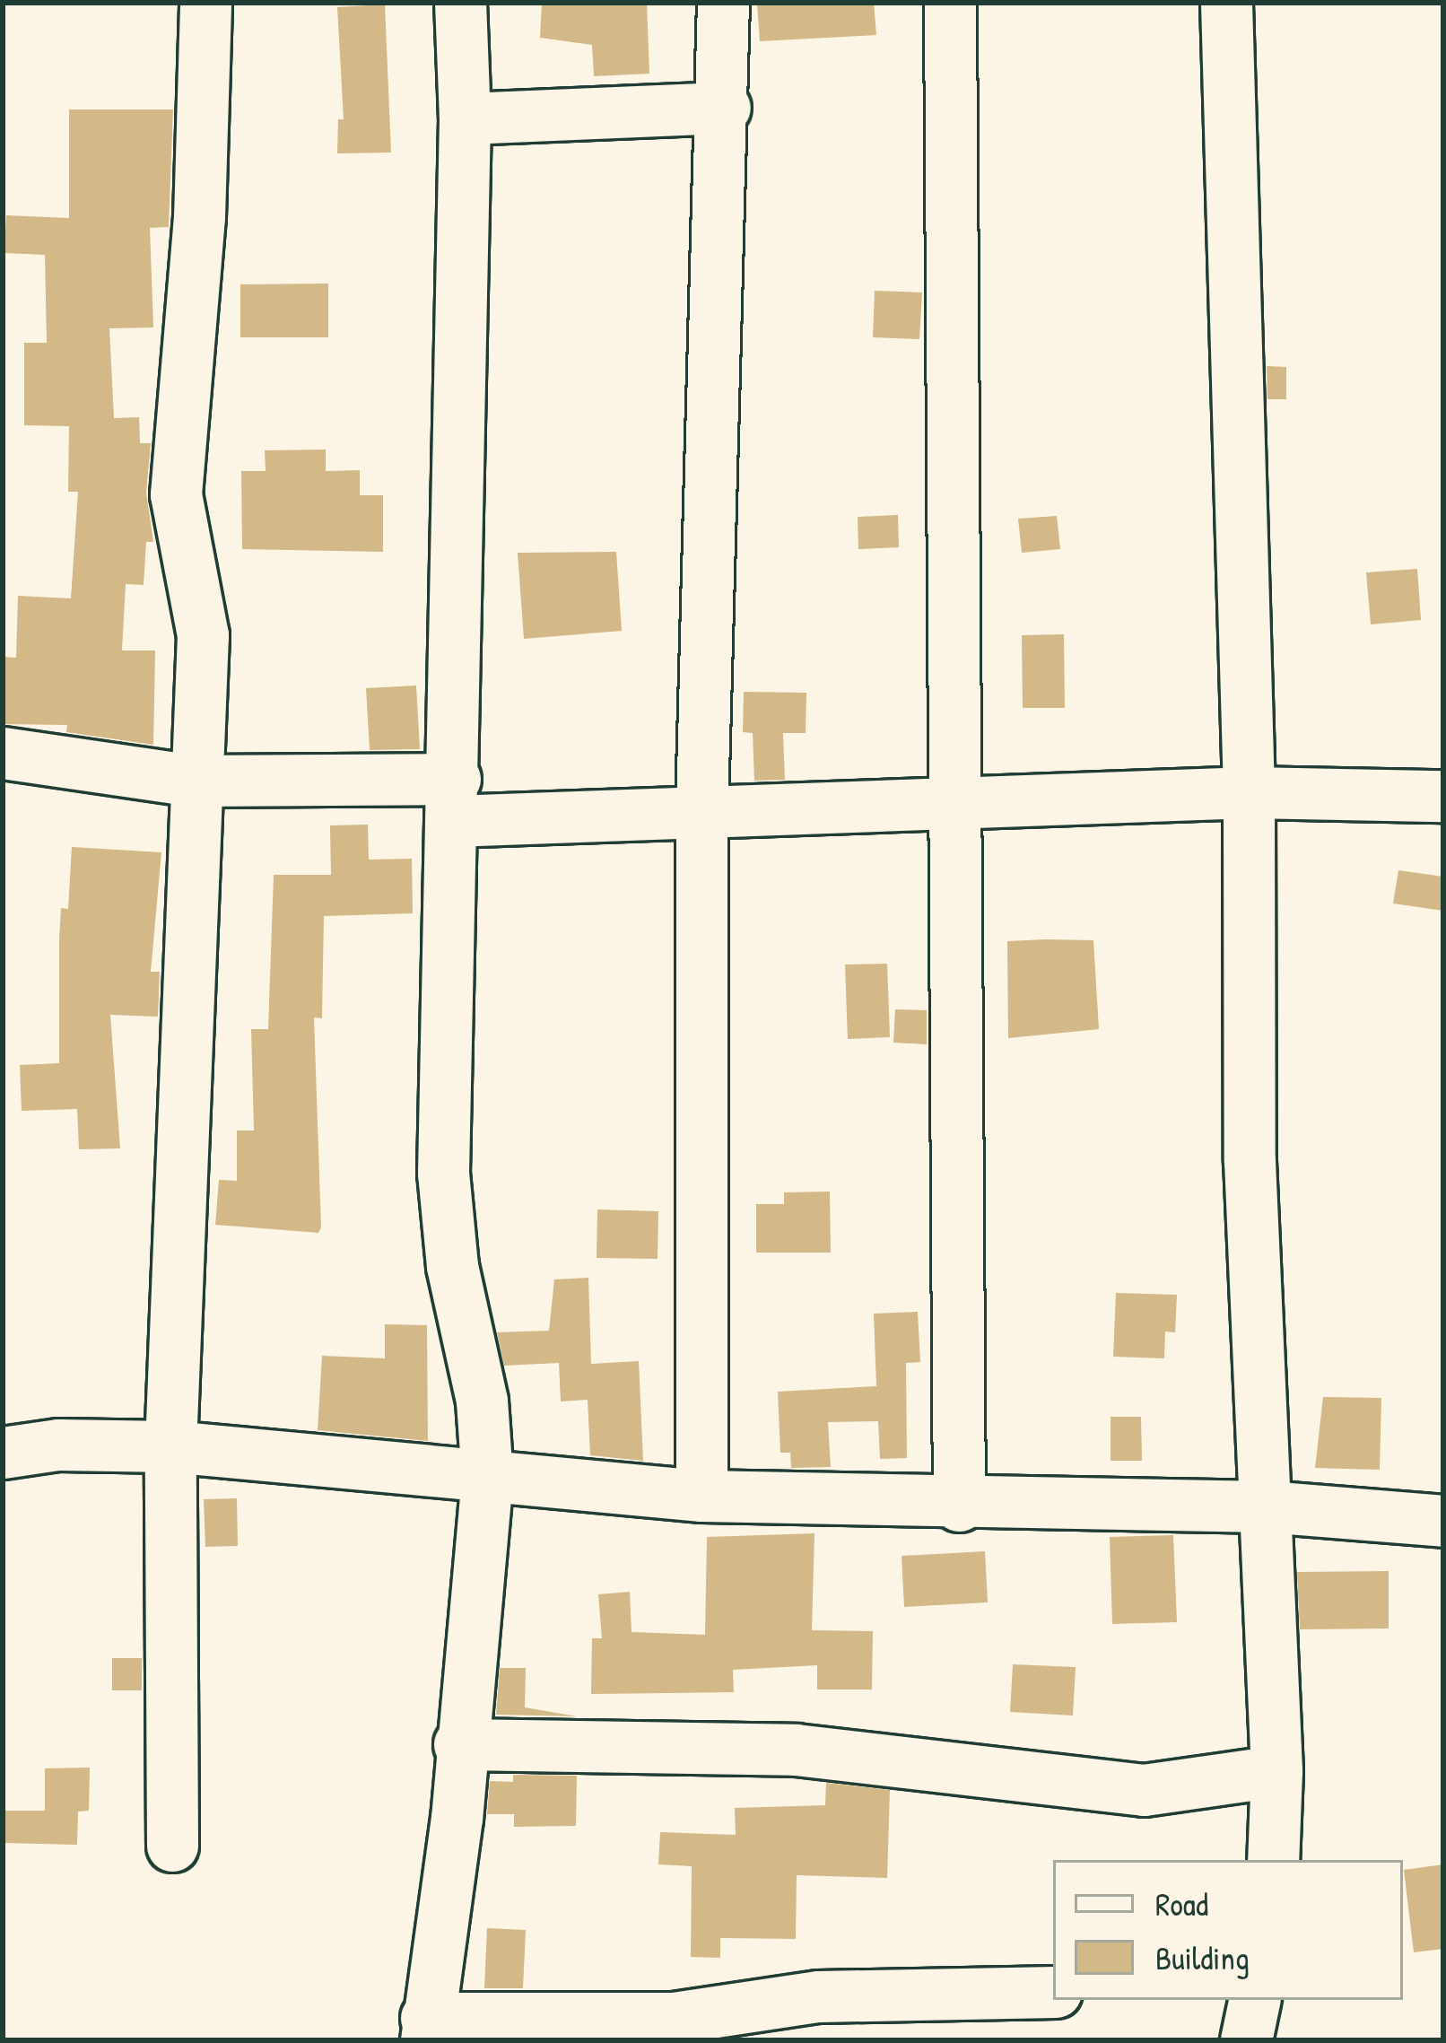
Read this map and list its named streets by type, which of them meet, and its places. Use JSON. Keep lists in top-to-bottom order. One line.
{"legend":["Road","Building"]}
